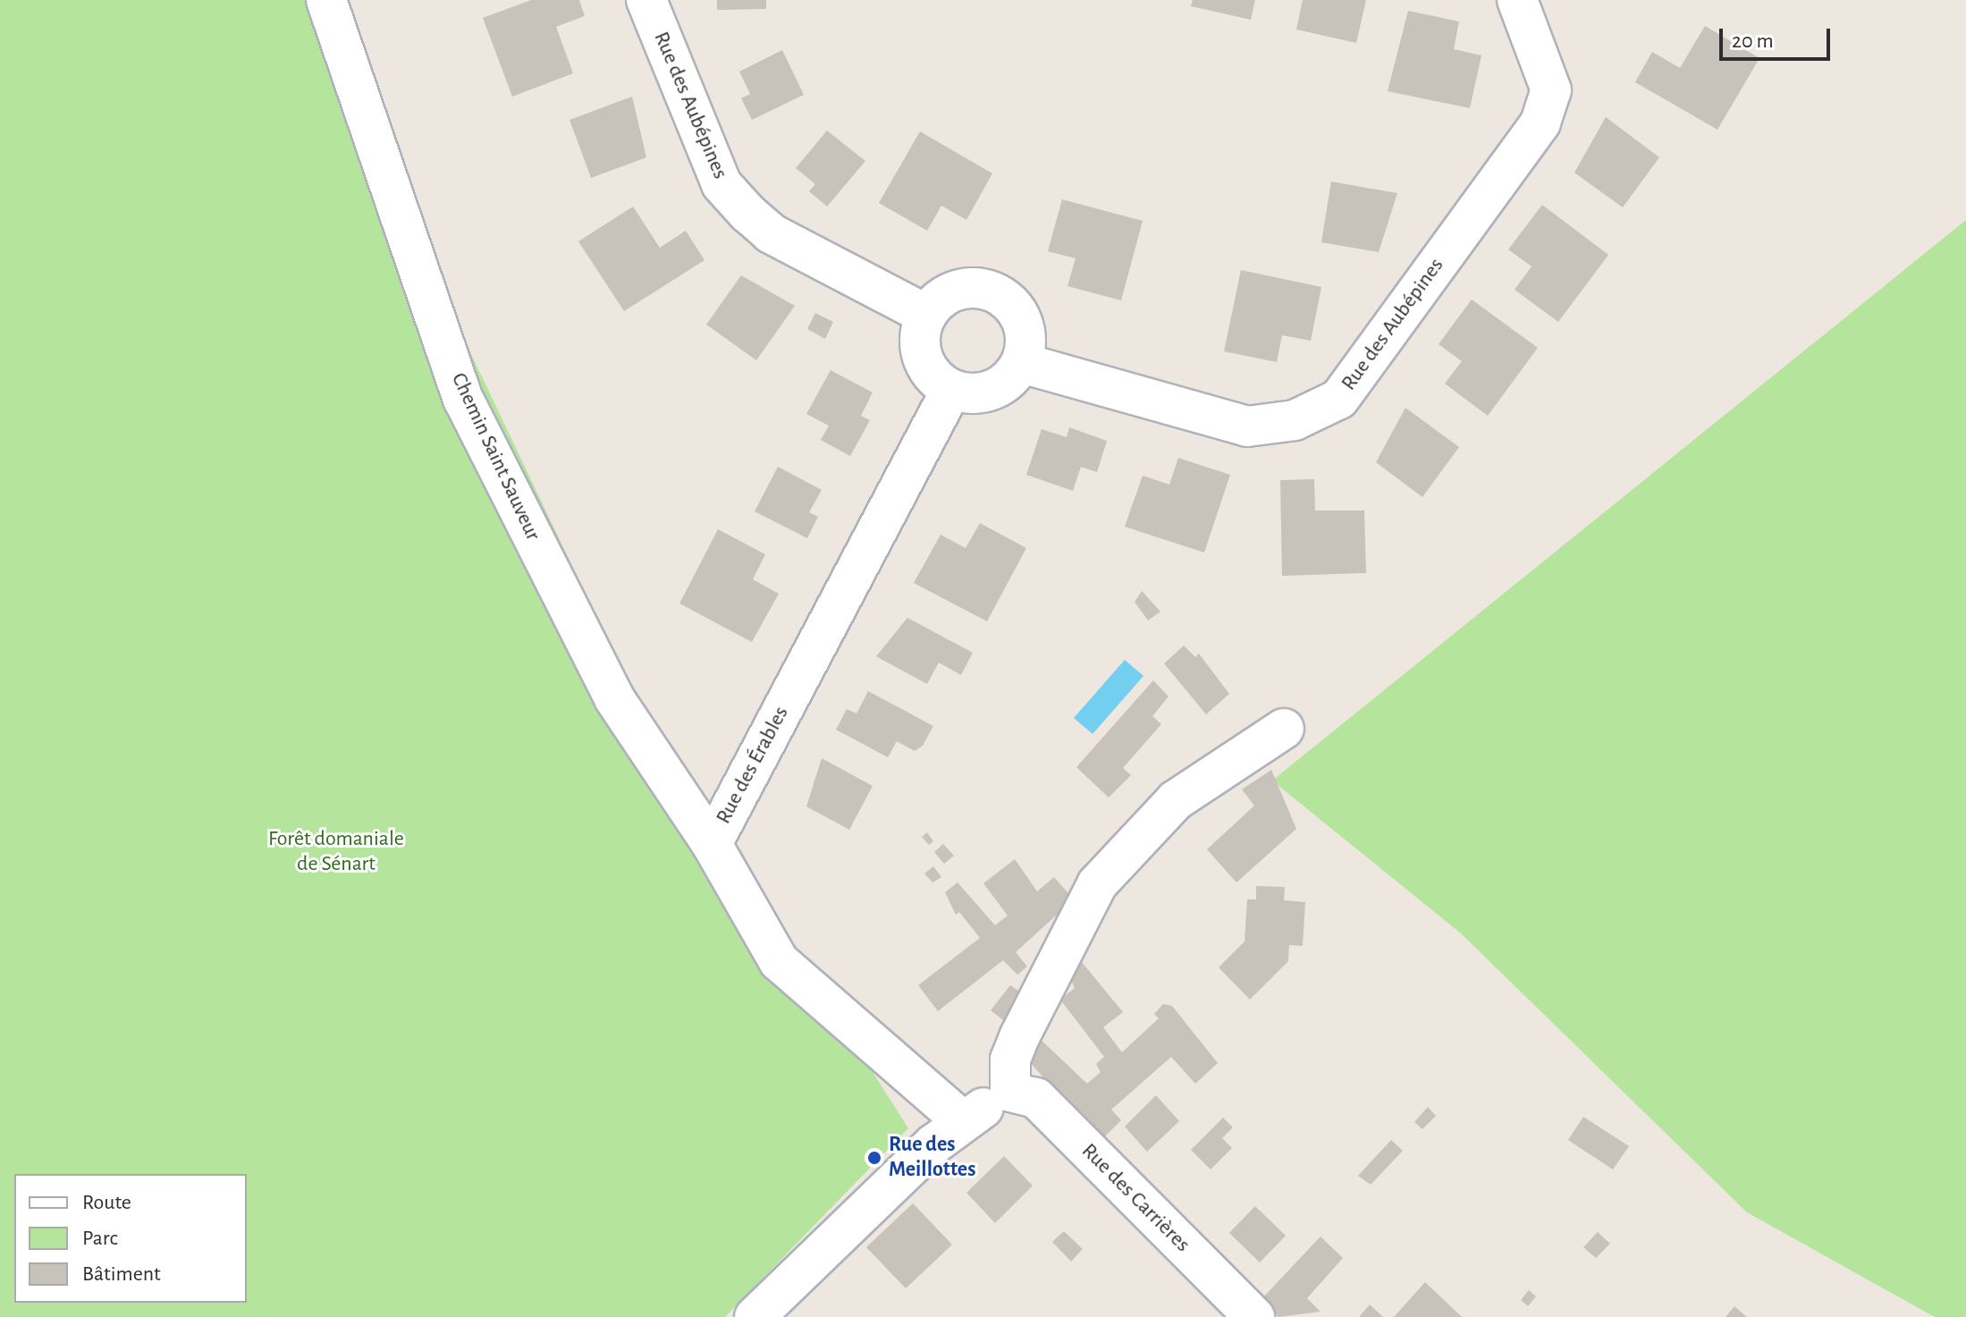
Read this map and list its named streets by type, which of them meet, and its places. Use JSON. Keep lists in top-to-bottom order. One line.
{"streets":{"street":["Rue des Aubépines","Chemin Saint Sauveur","Rue des Érables","Rue des Carrières"]},"crossings":[["Rue des Aubépines","Rue des Érables"],["Chemin Saint Sauveur","Rue des Érables"]],"parks":["Forêt domaniale de Sénart"],"places":["Rue des Meillottes"],"legend":["Route","Parc","Bâtiment"],"scale_bar":"20 m"}
